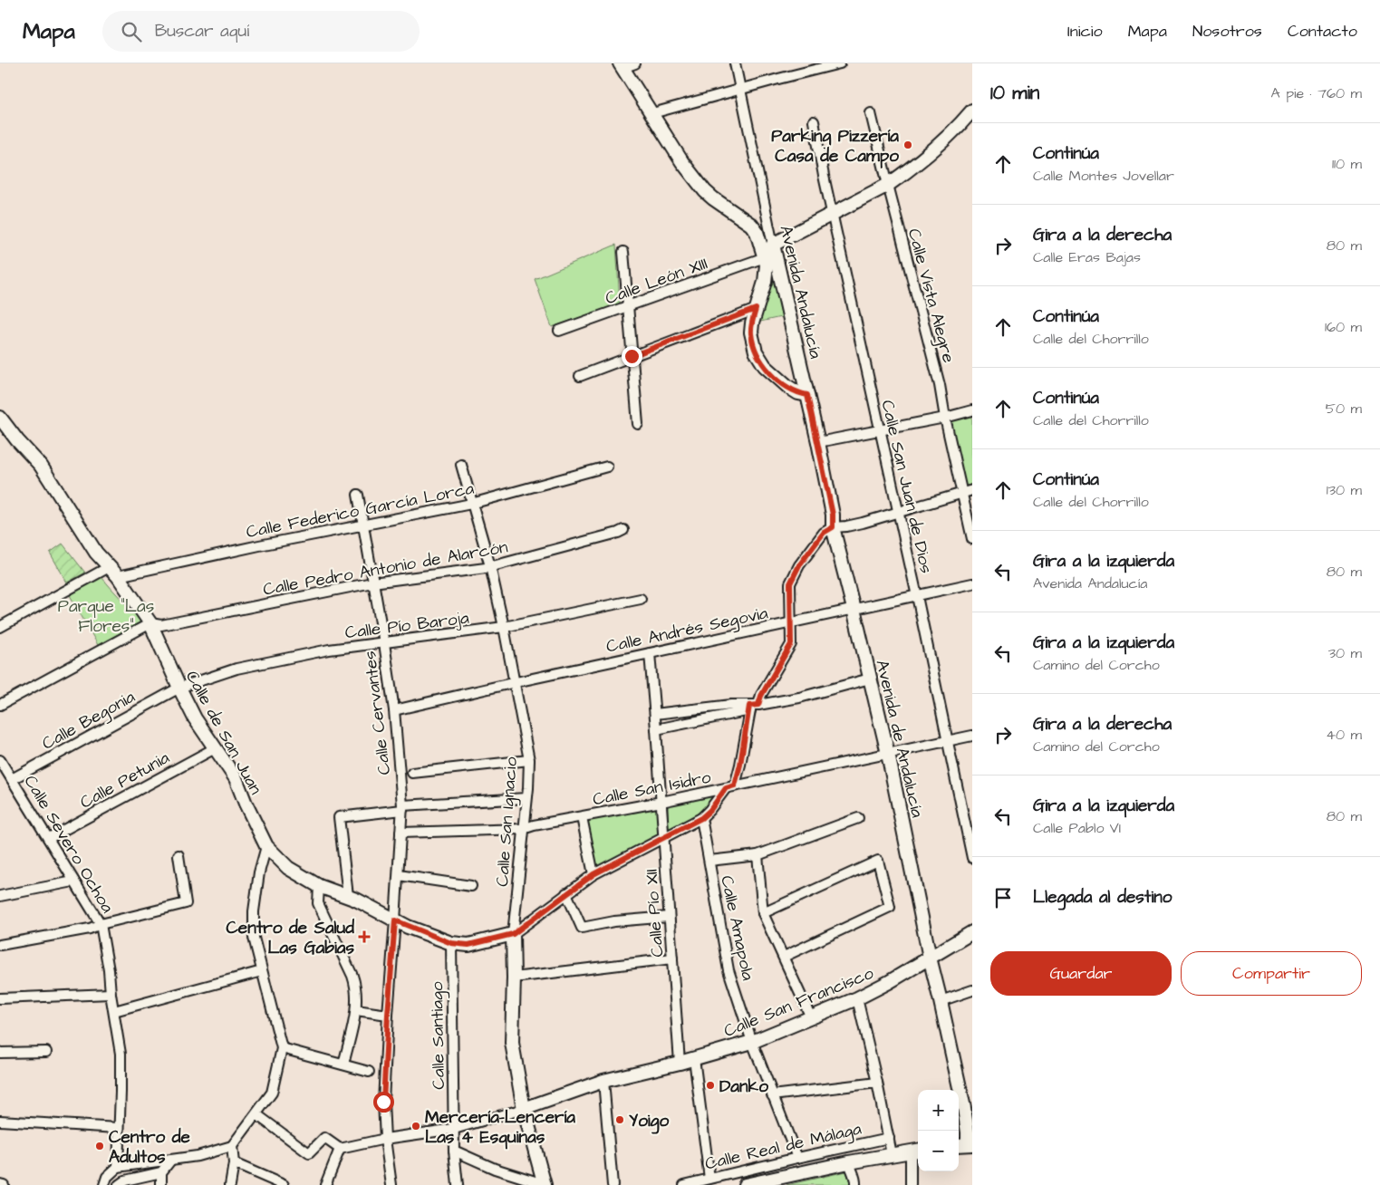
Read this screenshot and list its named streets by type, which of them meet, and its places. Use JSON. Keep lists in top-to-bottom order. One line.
{"streets":{"street":["Calle León XIII","Avenida Andalucía","Calle Vista Alegre","Calle San Juan de Dios","Calle Federico García Lorca","Calle Pedro Antonio de Alarcón","Calle Pío Baroja","Calle Andrés Segovia","Calle Cervantes","Calle Begonia","Calle de San Juan","Avenida de Andalucía","Calle Petunia","Calle San Isidro","Calle San Ignacio","Calle Severo Ochoa","Calle Pío XII","Calle Amapola","Calle San Francisco","Calle Santiago","Calle Real de Málaga"]},"crossings":[["Avenida Andalucía","Avenida de Andalucía"],["Calle San Juan de Dios","Calle Andrés Segovia"],["Calle San Juan de Dios","Calle San Isidro"],["Calle Federico García Lorca","Calle Cervantes"],["Calle Federico García Lorca","Calle de San Juan"],["Calle Federico García Lorca","Calle San Ignacio"],["Calle Pedro Antonio de Alarcón","Calle Cervantes"],["Calle Pedro Antonio de Alarcón","Calle de San Juan"],["Calle Pedro Antonio de Alarcón","Calle San Ignacio"],["Calle Pío Baroja","Calle Cervantes"],["Calle Pío Baroja","Calle Begonia"],["Calle Pío Baroja","Calle de San Juan"],["Calle Pío Baroja","Calle San Ignacio"],["Calle Andrés Segovia","Calle Cervantes"],["Calle Andrés Segovia","Avenida de Andalucía"],["Calle Andrés Segovia","Calle San Ignacio"],["Calle Andrés Segovia","Calle Pío XII"],["Calle Cervantes","Calle de San Juan"],["Calle Cervantes","Calle San Isidro"],["Calle Begonia","Calle de San Juan"],["Calle Begonia","Calle Severo Ochoa"],["Calle de San Juan","Calle Petunia"],["Calle de San Juan","Calle Santiago"],["Avenida de Andalucía","Calle San Isidro"],["Avenida de Andalucía","Calle San Francisco"],["Calle Petunia","Calle Severo Ochoa"],["Calle San Isidro","Calle San Ignacio"],["Calle San Isidro","Calle Pío XII"],["Calle San Ignacio","Calle San Francisco"],["Calle Pío XII","Calle San Francisco"],["Calle Amapola","Calle San Francisco"],["Calle Amapola","Calle Real de Málaga"]],"parks":["Parque \"Las Flores\""],"places":{"other":["Parking Pizzería Casa de Campo","Danko","Yoigo","Mercería-Lencería Las 4 Esquinas","Centro de Adultos"],"health":["Centro de Salud Las Gabias"]},"page":{"header":"Mapa","search":"Buscar aquí","nav":["Inicio","Mapa","Nosotros","Contacto"],"heading":["10 min","A pie · 760 m"],"list":[["Continúa","Calle Montes Jovellar","110 m"],["Gira a la derecha","Calle Eras Bajas","80 m"],["Continúa","Calle del Chorrillo","160 m"],["Continúa","Calle del Chorrillo","50 m"],["Continúa","Calle del Chorrillo","130 m"],["Gira a la izquierda","Avenida Andalucía","80 m"],["Gira a la izquierda","Camino del Corcho","30 m"],["Gira a la derecha","Camino del Corcho","40 m"],["Gira a la izquierda","Calle Pablo VI","80 m"],"Llegada al destino"],"buttons":["Guardar","Compartir"],"map_buttons":["+","−"]}}
